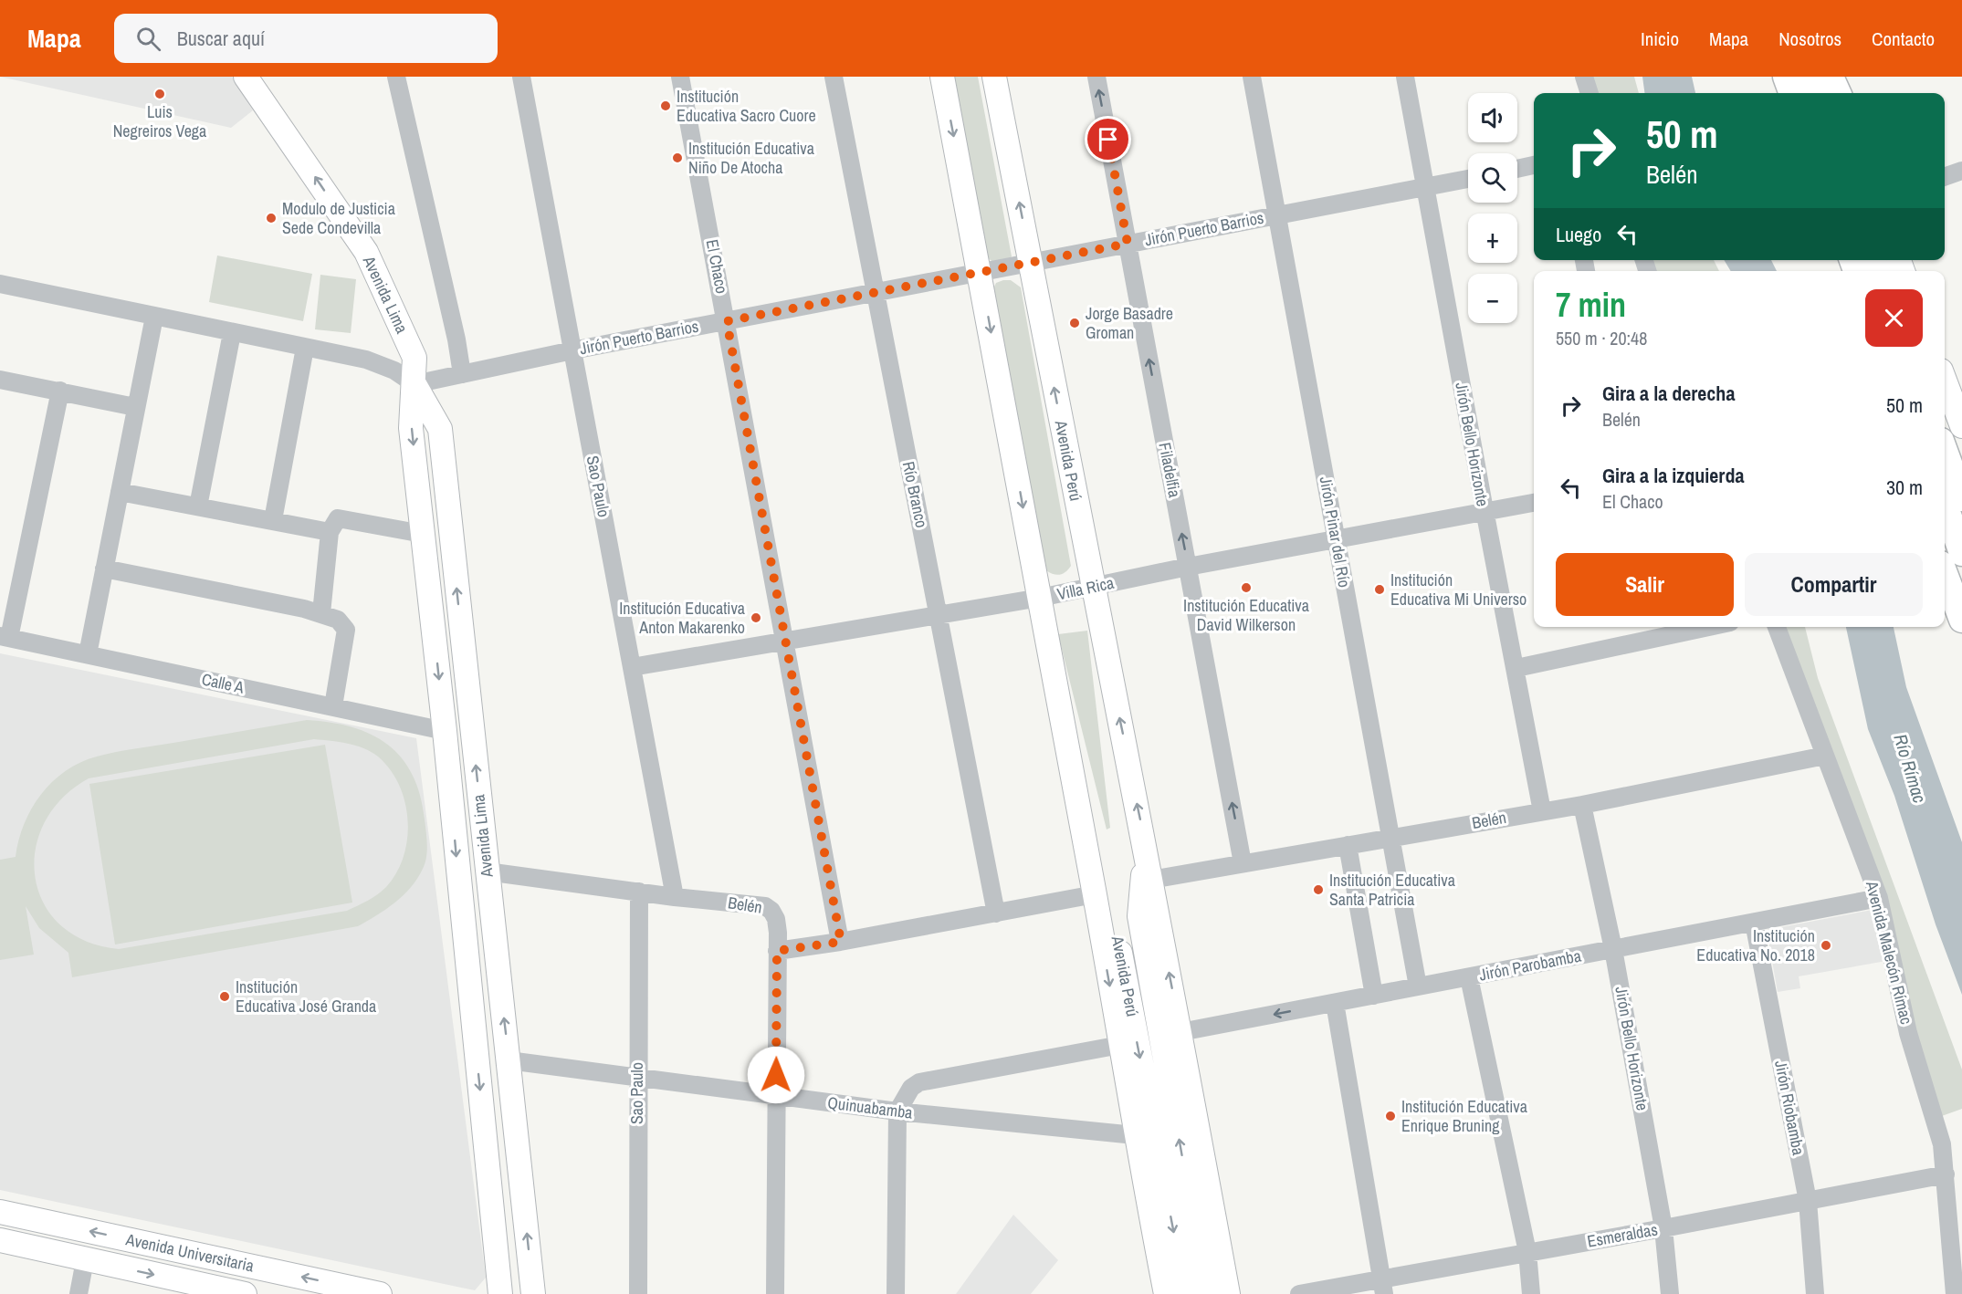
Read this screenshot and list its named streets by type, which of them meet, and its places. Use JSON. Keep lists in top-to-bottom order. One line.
{"streets":{"main road":["Avenida Lima","Avenida Perú","Avenida Universitaria"],"street":["Jirón Puerto Barrios","El Chaco","Jirón Bello Horizonte","Filadelfia","Sao Paulo","Río Branco","Jirón Pinar del Río","Villa Rica","Calle A","Belén","Avenida Malecón Rímac","Jirón Parobamba","Quinuabamba","Jirón Riobamba","Esmeraldas"]},"crossings":[["Jirón Puerto Barrios","El Chaco"],["Jirón Puerto Barrios","Avenida Lima"],["Jirón Puerto Barrios","Jirón Bello Horizonte"],["Jirón Puerto Barrios","Avenida Perú"],["Jirón Puerto Barrios","Filadelfia"],["Jirón Puerto Barrios","Sao Paulo"],["Jirón Puerto Barrios","Río Branco"],["Jirón Puerto Barrios","Jirón Pinar del Río"],["El Chaco","Villa Rica"],["Avenida Lima","Calle A"],["Avenida Lima","Belén"],["Avenida Lima","Quinuabamba"],["Jirón Bello Horizonte","Villa Rica"],["Jirón Bello Horizonte","Belén"],["Jirón Bello Horizonte","Jirón Parobamba"],["Jirón Bello Horizonte","Esmeraldas"],["Avenida Perú","Villa Rica"],["Avenida Perú","Belén"],["Avenida Perú","Jirón Parobamba"],["Avenida Perú","Quinuabamba"],["Filadelfia","Villa Rica"],["Filadelfia","Belén"],["Sao Paulo","Villa Rica"],["Sao Paulo","Belén"],["Sao Paulo","Quinuabamba"],["Río Branco","Villa Rica"],["Jirón Pinar del Río","Villa Rica"],["Jirón Pinar del Río","Belén"],["Jirón Pinar del Río","Jirón Parobamba"],["Belén","Avenida Malecón Rímac"],["Avenida Malecón Rímac","Jirón Parobamba"],["Avenida Malecón Rímac","Esmeraldas"],["Jirón Parobamba","Jirón Riobamba"],["Jirón Riobamba","Esmeraldas"]],"one_way":["Filadelfia"],"water":["Río Rímac"],"places":["Luis Negreiros Vega","Institución Educativa Sacro Cuore","Institución Educativa Niño De Atocha","Modulo de Justicia Sede Condevilla","Jorge Basadre Groman","Institución Educativa David Wilkerson","Institución Educativa Mi Universo","Institución Educativa Anton Makarenko","Institución Educativa Santa Patricia","Institución Educativa No. 2018","Institución Educativa José Granda","Institución Educativa Enrique Bruning"],"page":{"header":"Mapa","search":"Buscar aquí","nav":["Inicio","Mapa","Nosotros","Contacto"],"map_buttons":["+","−"],"turn":["50 m","Belén"],"then":"Luego","heading":["7 min","550 m · 20:48"],"list":[{"name":"Gira a la derecha","note":"Belén","value":"50 m"},{"name":"Gira a la izquierda","note":"El Chaco","value":"30 m"}],"buttons":["Salir","Compartir"]}}
